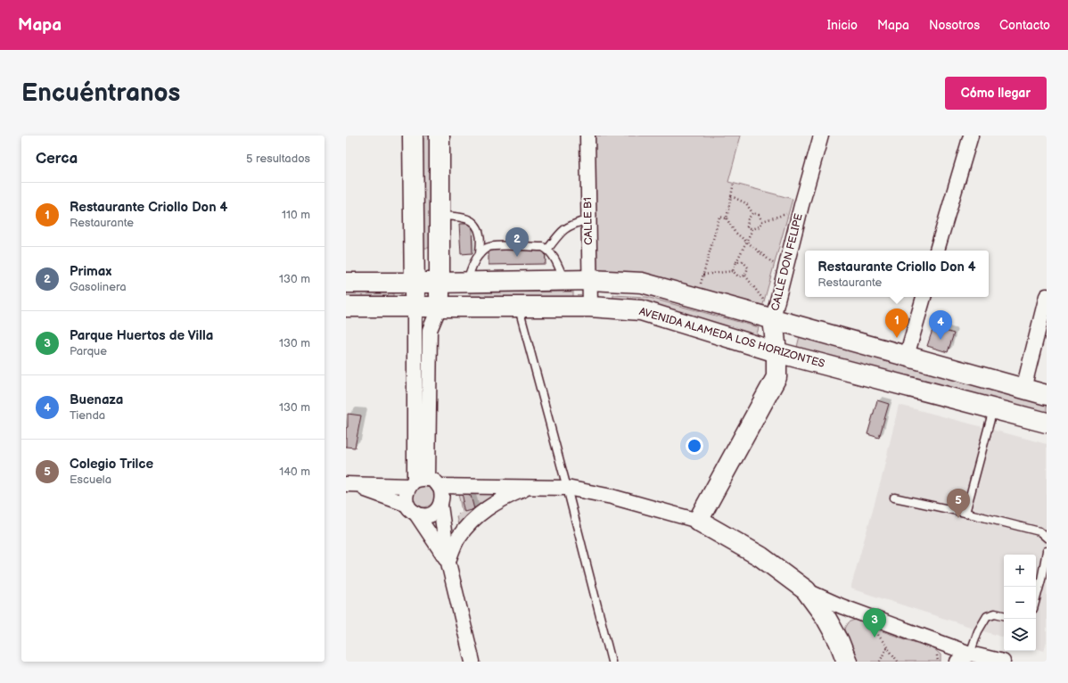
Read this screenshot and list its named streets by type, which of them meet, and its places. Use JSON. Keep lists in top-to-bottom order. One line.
{"streets":{"main road":["CALLE DON FELIPE","AVENIDA ALAMEDA LOS HORIZONTES"],"street":["CALLE B1"]},"crossings":[["CALLE B1","AVENIDA ALAMEDA LOS HORIZONTES"],["CALLE DON FELIPE","AVENIDA ALAMEDA LOS HORIZONTES"]],"page":{"header":"Mapa","nav":["Inicio","Mapa","Nosotros","Contacto"],"buttons":"Cómo llegar","title":"Encuéntranos","heading":["Cerca","5 resultados"],"list":[{"mark":"1","name":"Restaurante Criollo Don 4","note":"Restaurante","value":"110 m"},{"mark":"2","name":"Primax","note":"Gasolinera","value":"130 m"},{"mark":"3","name":"Parque Huertos de Villa","note":"Parque","value":"130 m"},{"mark":"4","name":"Buenaza","note":"Tienda","value":"130 m"},{"mark":"5","name":"Colegio Trilce","note":"Escuela","value":"140 m"}],"pins":["2","1","4","5","3"],"popup":["Restaurante Criollo Don 4","Restaurante"],"map_buttons":["+","−"]}}
